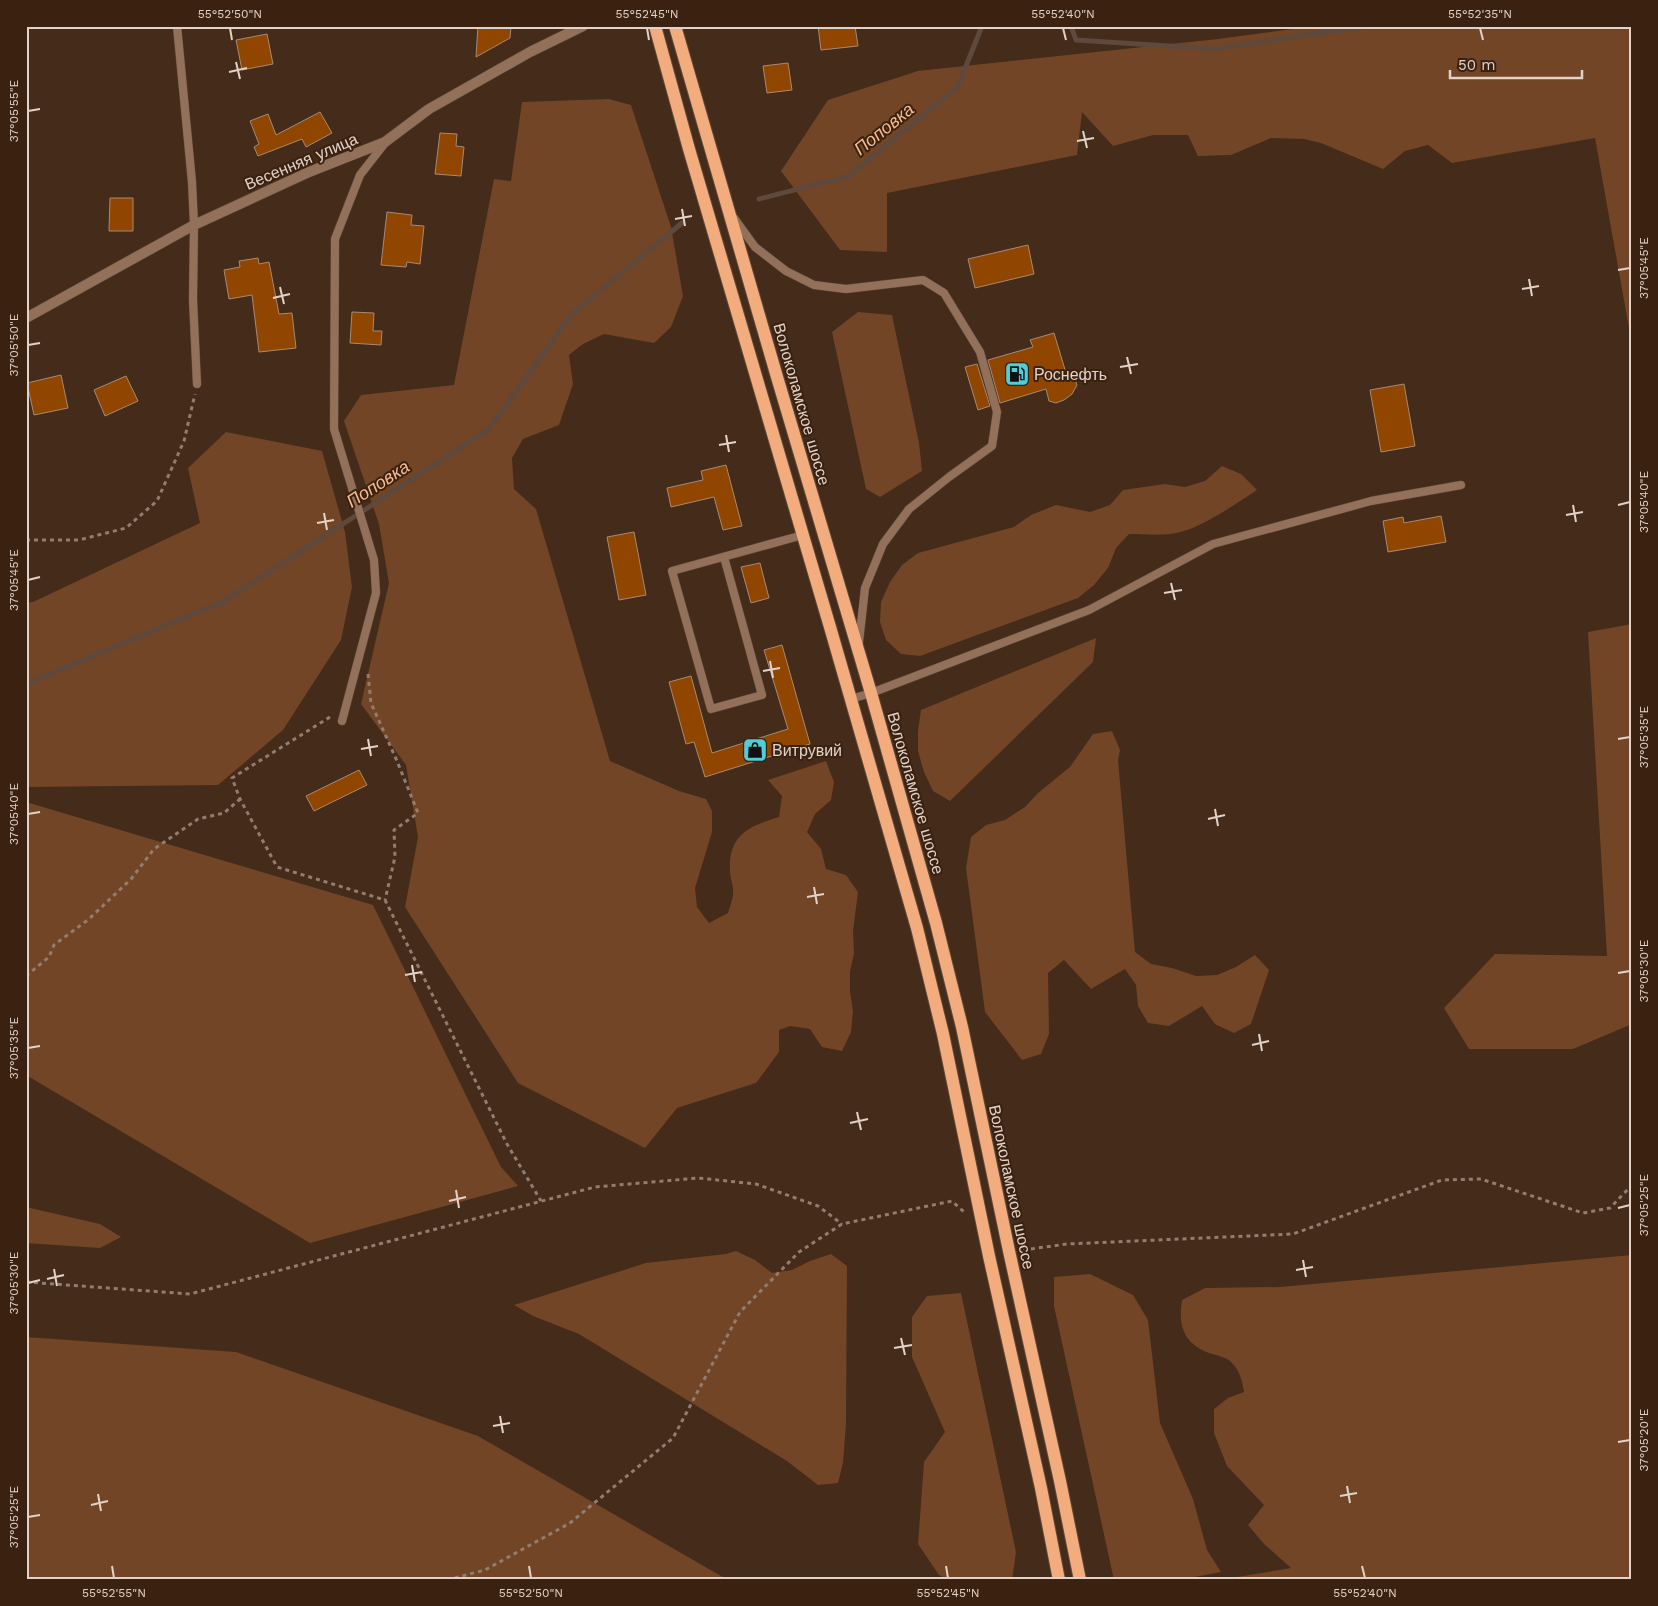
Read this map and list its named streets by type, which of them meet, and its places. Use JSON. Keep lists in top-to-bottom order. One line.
{"streets":{"main road":["Волоколамское шоссе"],"street":["Весенняя улица"]},"water":["Поповка"],"places":{"fuel station":["Роснефть"],"shop":["Витрувий"]},"scale_bar":"50 m","coordinates":["55°52'50\"N","55°52'45\"N","55°52'40\"N","55°52'35\"N","37°05'55\"E","37°05'45\"E","37°05'50\"E","37°05'40\"E","37°05'35\"E","37°05'30\"E","37°05'25\"E","37°05'20\"E","55°52'55\"N"]}
